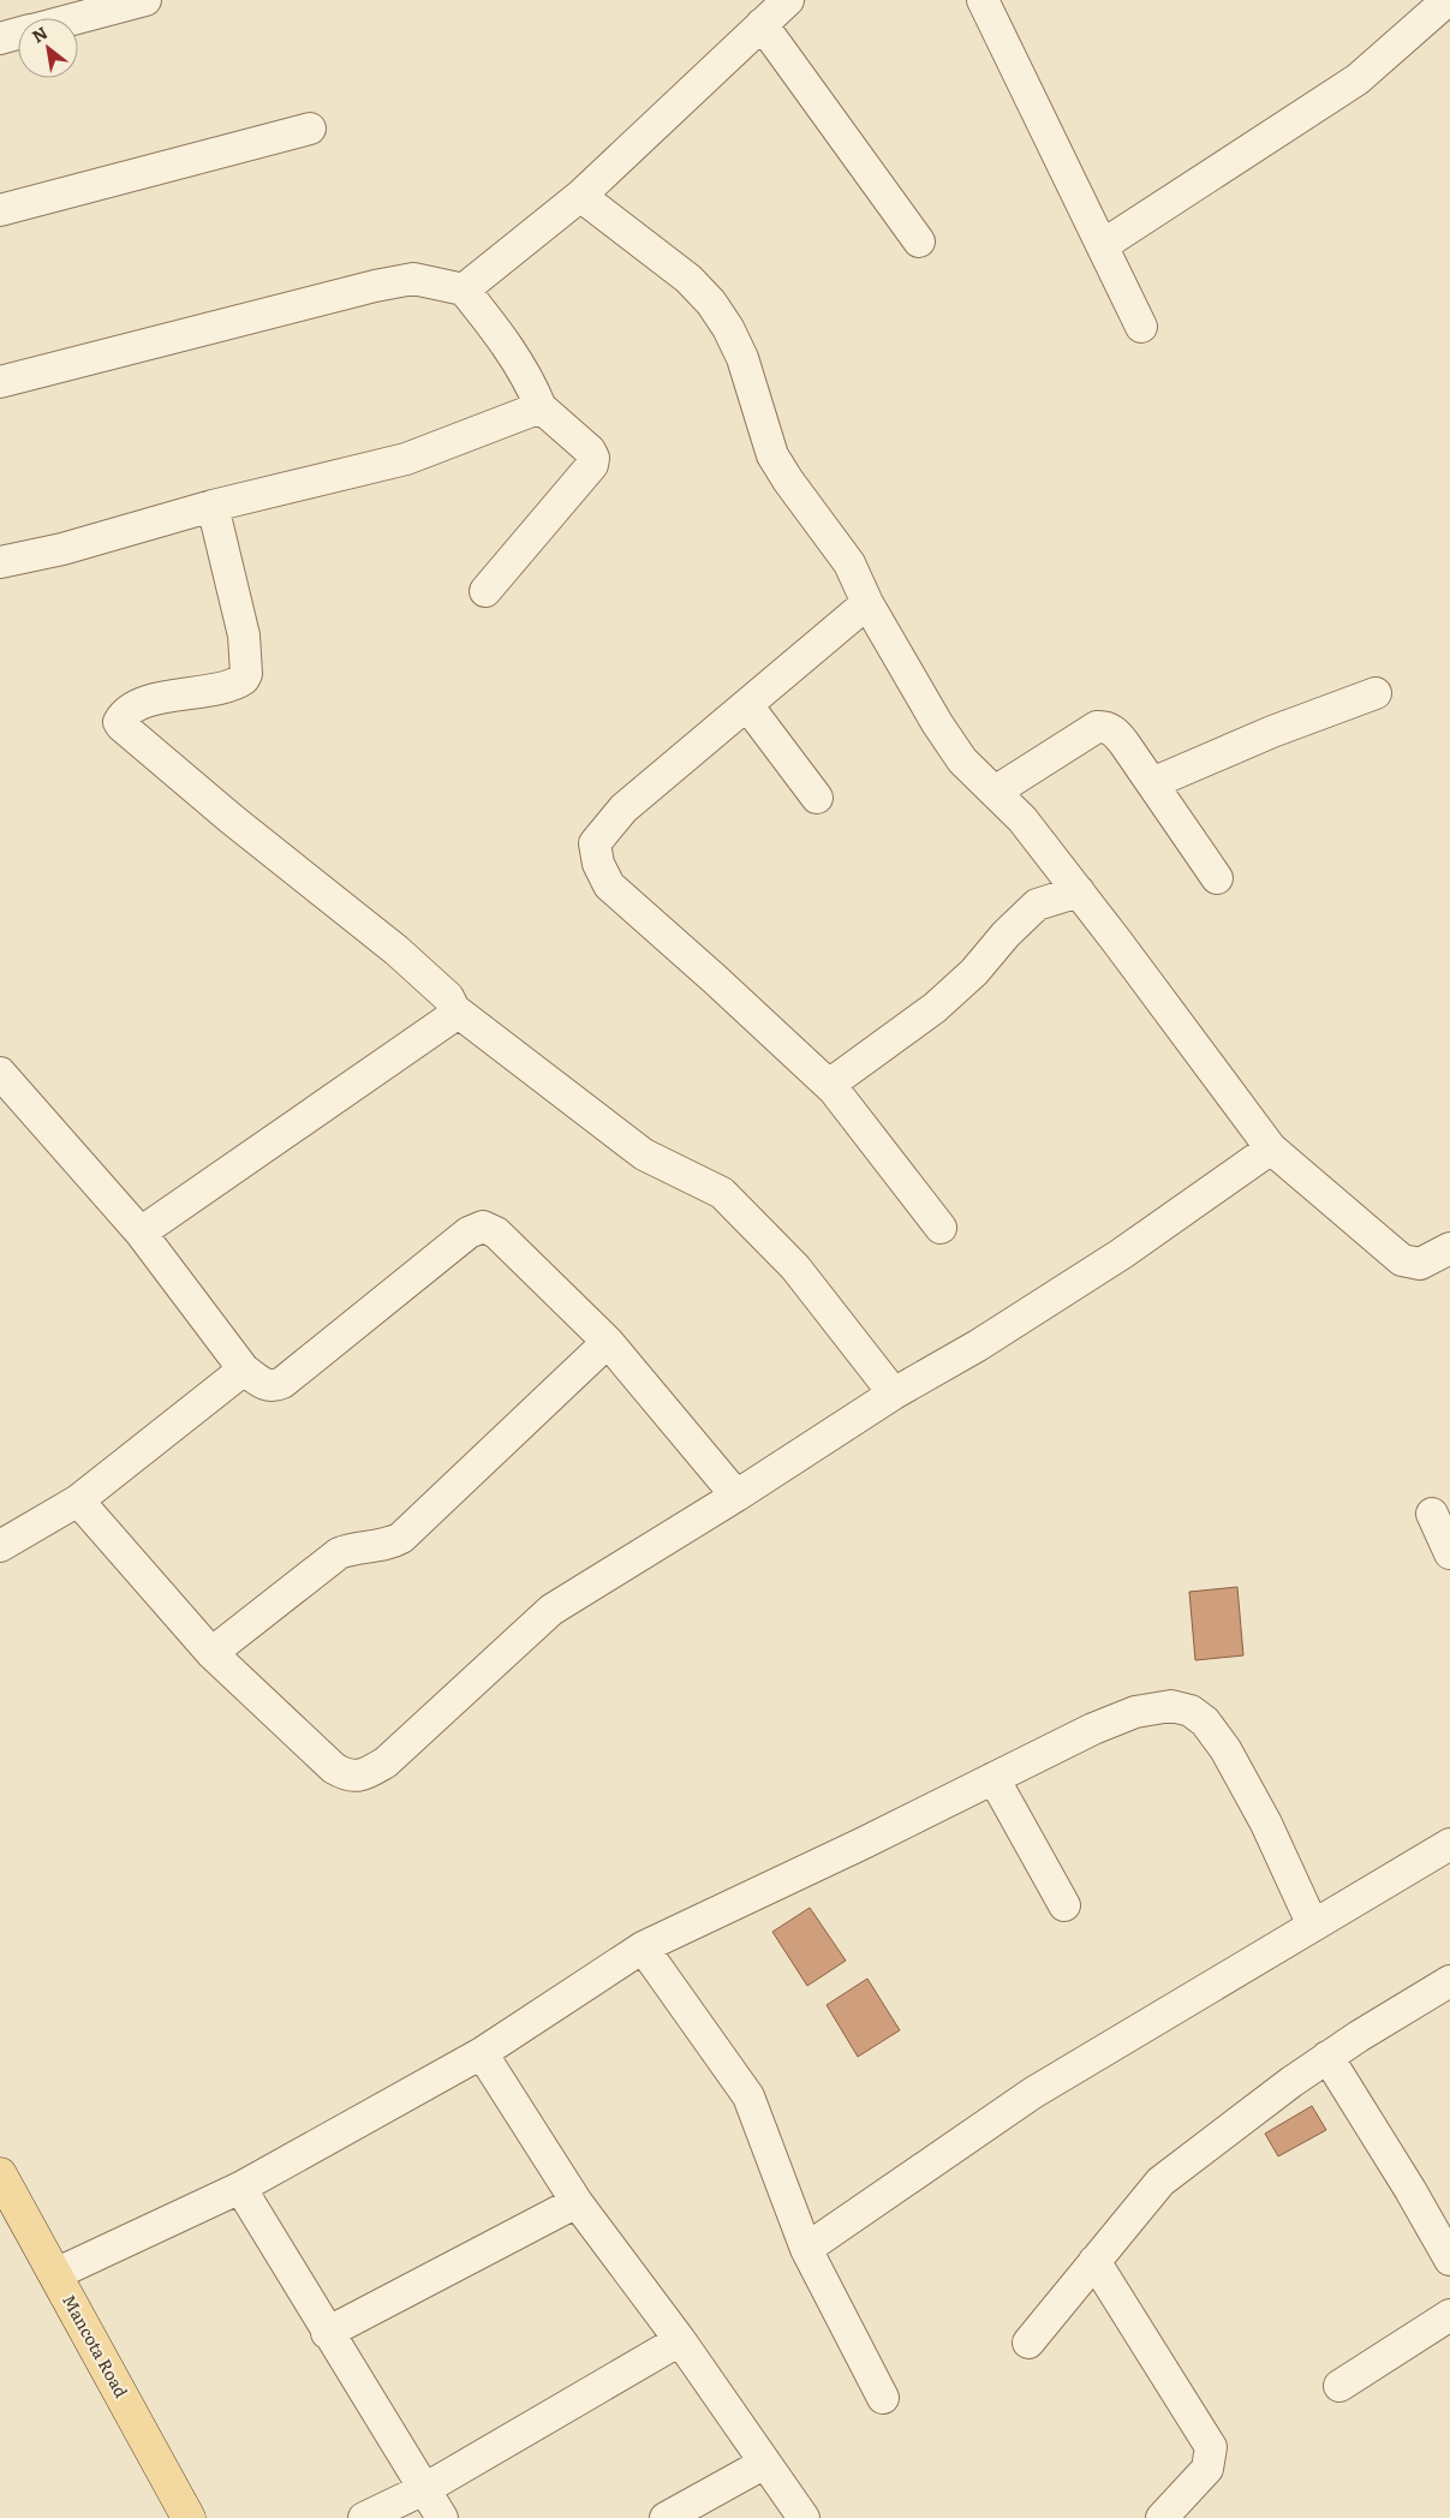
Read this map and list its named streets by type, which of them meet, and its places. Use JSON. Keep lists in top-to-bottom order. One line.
{"streets":{"main road":["Mancota Road"]},"north":"top left"}
